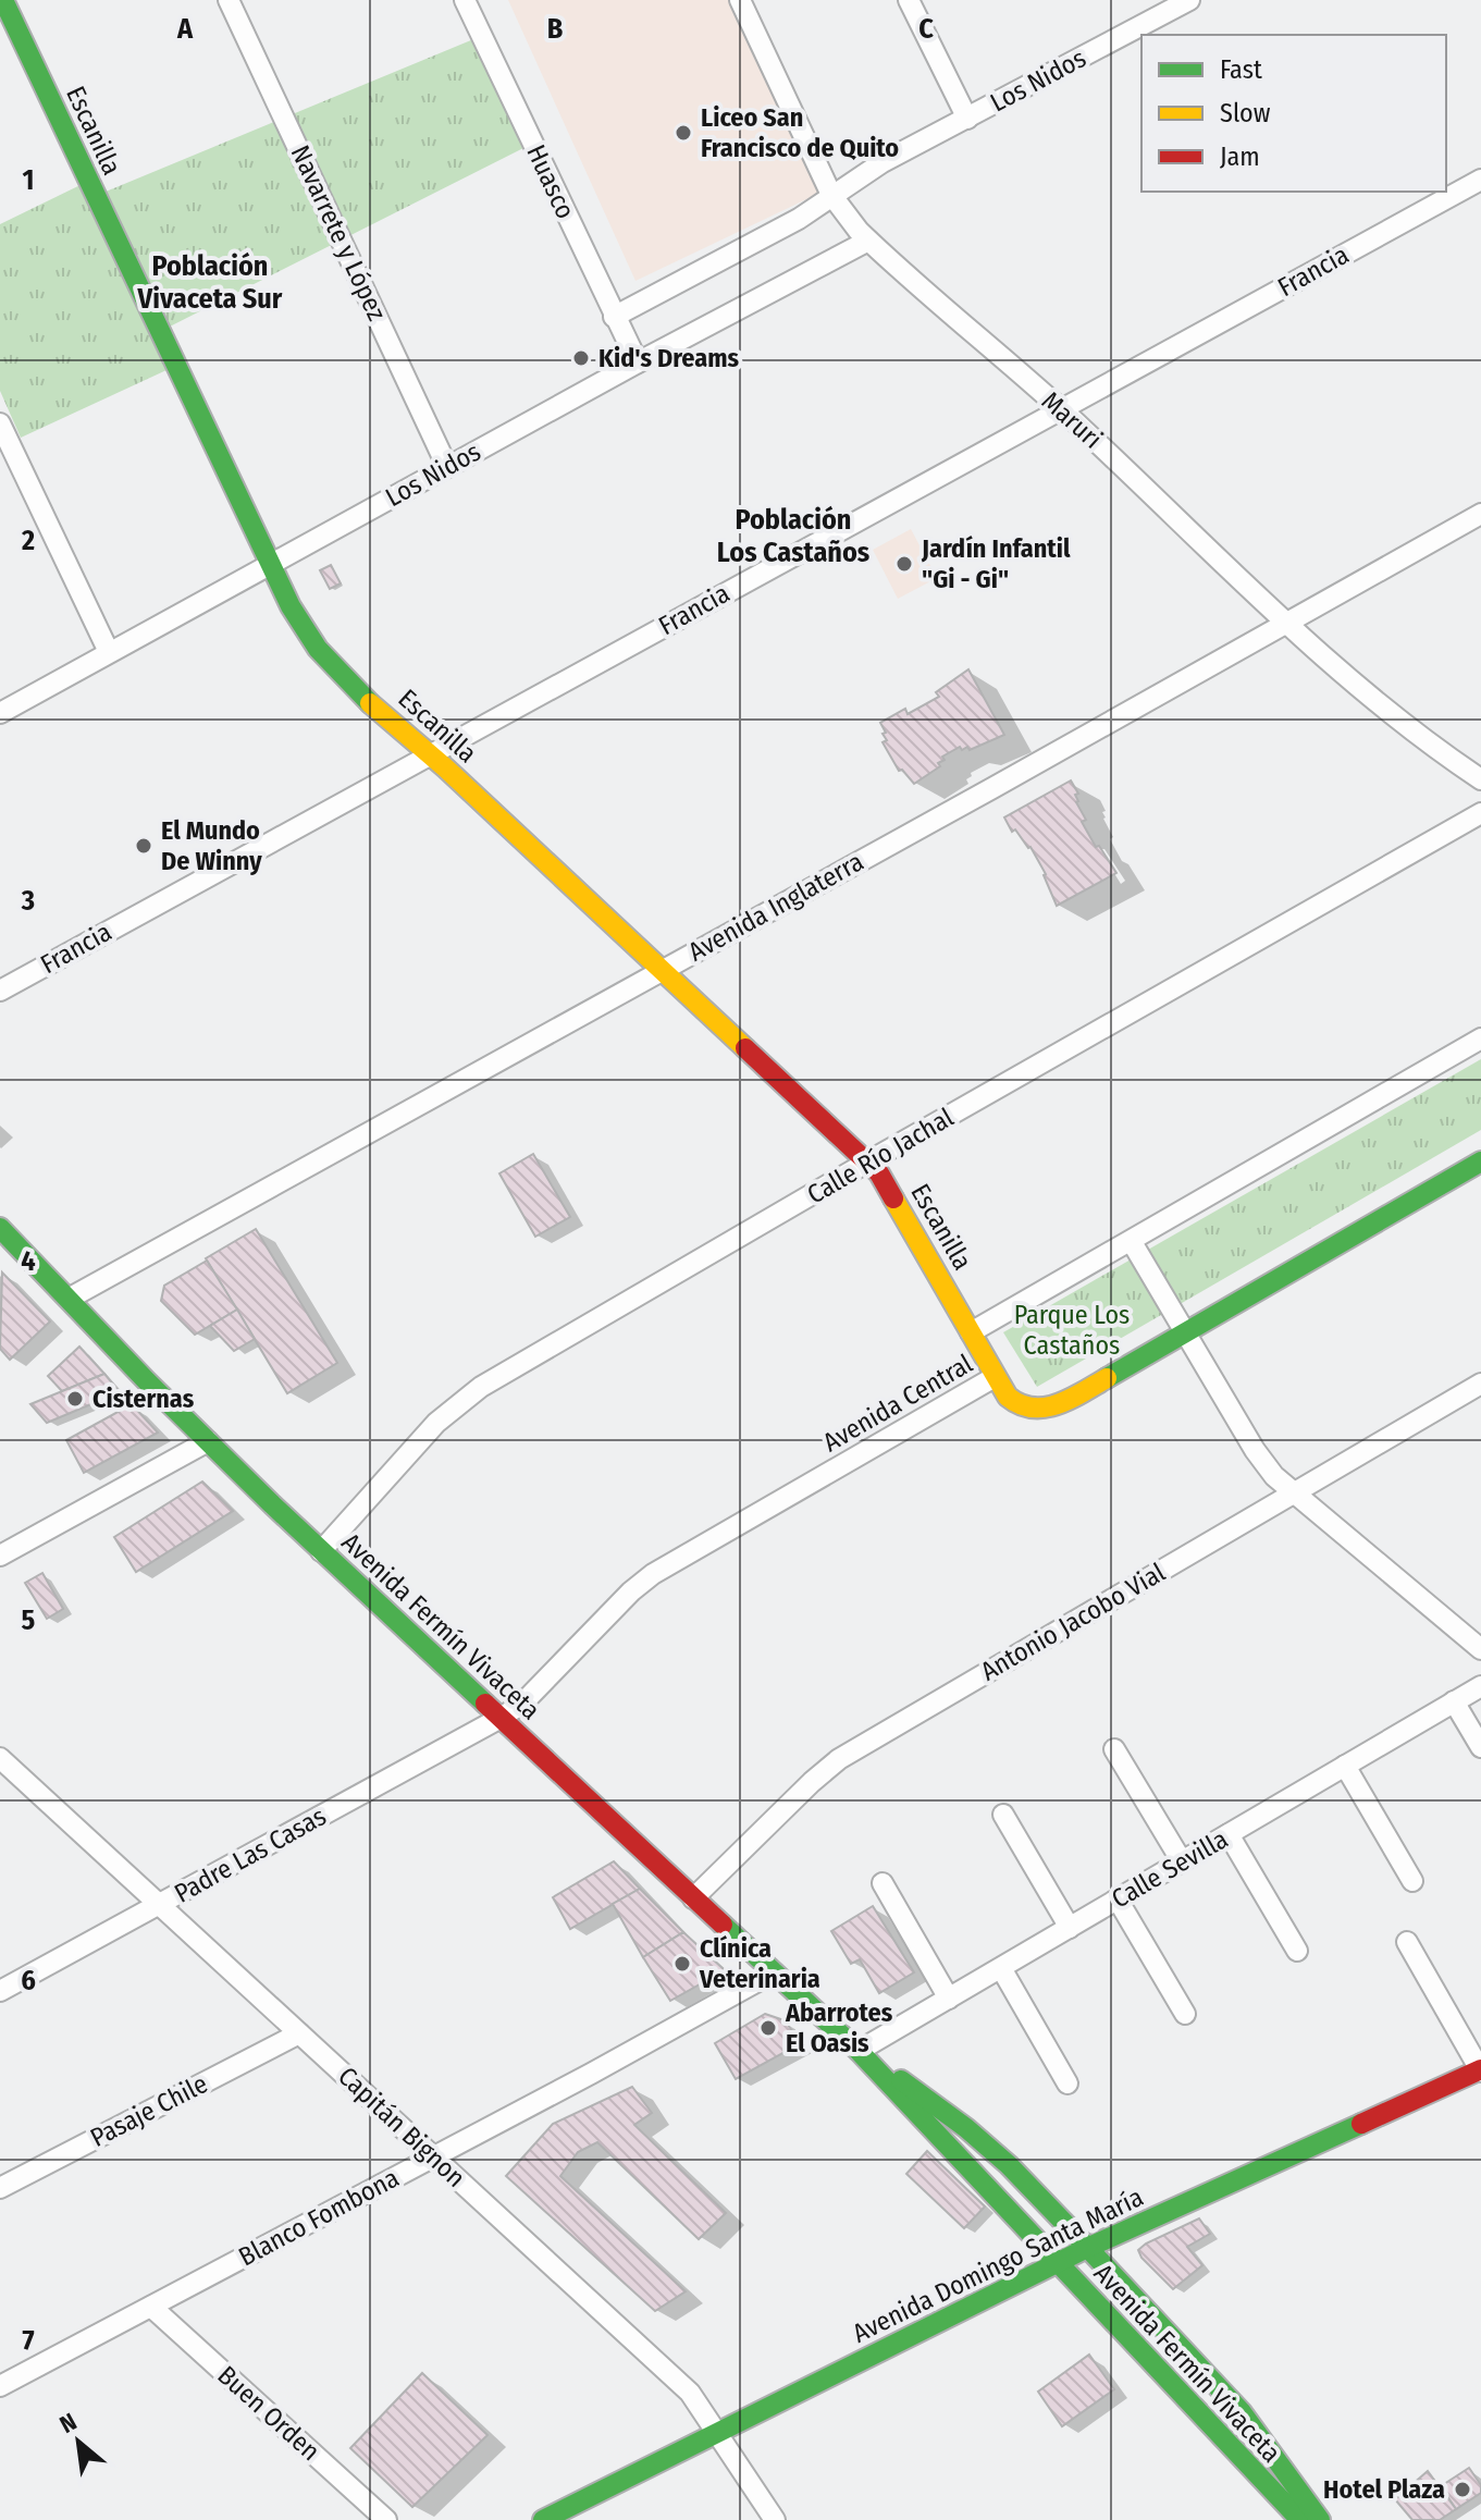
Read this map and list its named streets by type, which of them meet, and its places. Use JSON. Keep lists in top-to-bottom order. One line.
{"streets":{"main road":["Escanilla","Avenida Central","Avenida Fermín Vivaceta","Avenida Domingo Santa María"],"street":["Los Nidos","Huasco","Navarrete y López","Francia","Maruri","Avenida Inglaterra","Calle Río Jachal","Antonio Jacobo Vial","Padre Las Casas","Calle Sevilla","Pasaje Chile","Capitán Bignon","Blanco Fombona","Buen Orden"]},"crossings":[["Los Nidos","Escanilla"],["Los Nidos","Huasco"],["Los Nidos","Navarrete y López"],["Los Nidos","Maruri"],["Escanilla","Francia"],["Escanilla","Avenida Inglaterra"],["Escanilla","Calle Río Jachal"],["Escanilla","Avenida Central"],["Francia","Maruri"],["Maruri","Avenida Inglaterra"],["Avenida Inglaterra","Avenida Fermín Vivaceta"],["Calle Río Jachal","Avenida Fermín Vivaceta"],["Avenida Central","Avenida Fermín Vivaceta"],["Avenida Central","Padre Las Casas"],["Antonio Jacobo Vial","Avenida Fermín Vivaceta"],["Avenida Fermín Vivaceta","Padre Las Casas"],["Avenida Fermín Vivaceta","Calle Sevilla"],["Avenida Fermín Vivaceta","Blanco Fombona"],["Avenida Fermín Vivaceta","Avenida Domingo Santa María"],["Padre Las Casas","Capitán Bignon"],["Pasaje Chile","Capitán Bignon"],["Capitán Bignon","Blanco Fombona"],["Capitán Bignon","Avenida Domingo Santa María"],["Blanco Fombona","Buen Orden"]],"districts":["Población Vivaceta Sur","Población Los Castaños"],"parks":["Parque Los Castaños"],"places":["Liceo San Francisco de Quito","Kid's Dreams","Jardín Infantil \"Gi - Gi\"","El Mundo De Winny","Cisternas","Clínica Veterinaria","Abarrotes El Oasis","Hotel Plaza"],"legend":["Fast","Slow","Jam"],"north":"top left","grid":{"columns":["A","B","C"],"rows":["1","2","3","4","5","6","7"]}}
